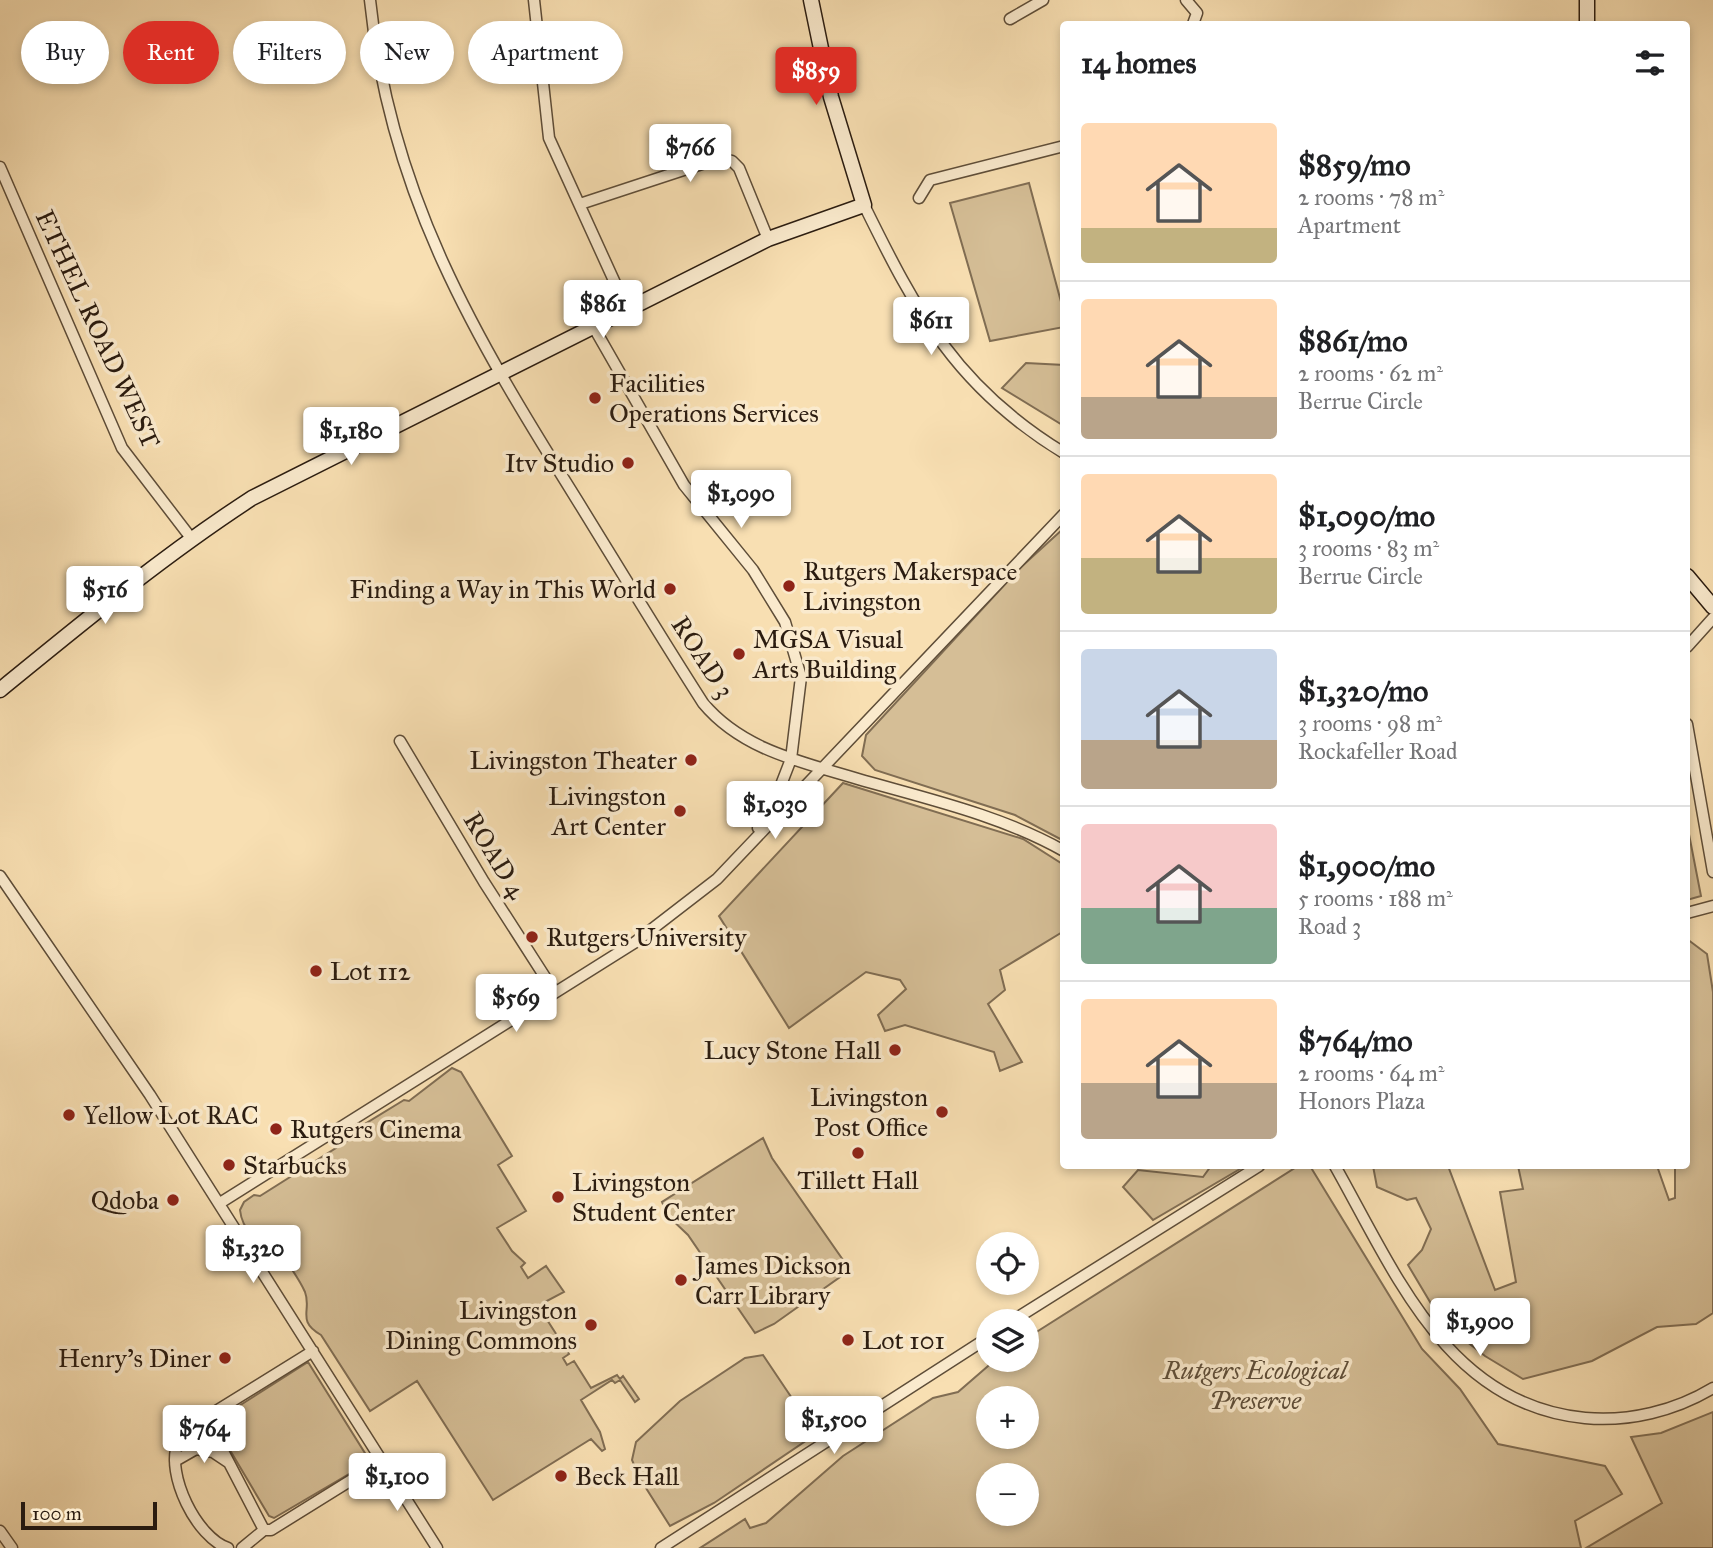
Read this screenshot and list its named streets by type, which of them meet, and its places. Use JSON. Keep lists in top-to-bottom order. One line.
{"streets":{"street":["ETHEL ROAD WEST","ROAD 3","ROAD 4"]},"parks":["Rutgers Ecological Preserve"],"places":["Facilities Operations Services","Itv Studio","Rutgers Makerspace Livingston","Finding a Way in This World","MGSA Visual Arts Building","Livingston Theater","Livingston Art Center","Rutgers University","Lot 112","Lucy Stone Hall","Livingston Post Office","Yellow Lot RAC","Rutgers Cinema","Tillett Hall","Starbucks","Livingston Student Center","Qdoba","James Dickson Carr Library","Livingston Dining Commons","Lot 101","Henry's Diner","Beck Hall"],"scale_bar":"100 m","page":{"chip":["Buy","Rent","Filters","New","Apartment"],"heading":"14 homes","price":["$859","$766","$861","$611","$1,180","$1,090","$516","$1,030","$569","$1,320","$1,900","$1,500","$764","$1,100"],"list":[{"name":"$859/mo","note":"2 rooms · 78 m² · Apartment"},{"name":"$861/mo","note":"2 rooms · 62 m² · Berrue Circle"},{"name":"$1,090/mo","note":"3 rooms · 83 m² · Berrue Circle"},{"name":"$1,320/mo","note":"3 rooms · 98 m² · Rockafeller Road"},{"name":"$1,900/mo","note":"5 rooms · 188 m² · Road 3"},{"name":"$764/mo","note":"2 rooms · 64 m² · Honors Plaza"}],"map_buttons":["+","−"],"scale":"100 m"}}
